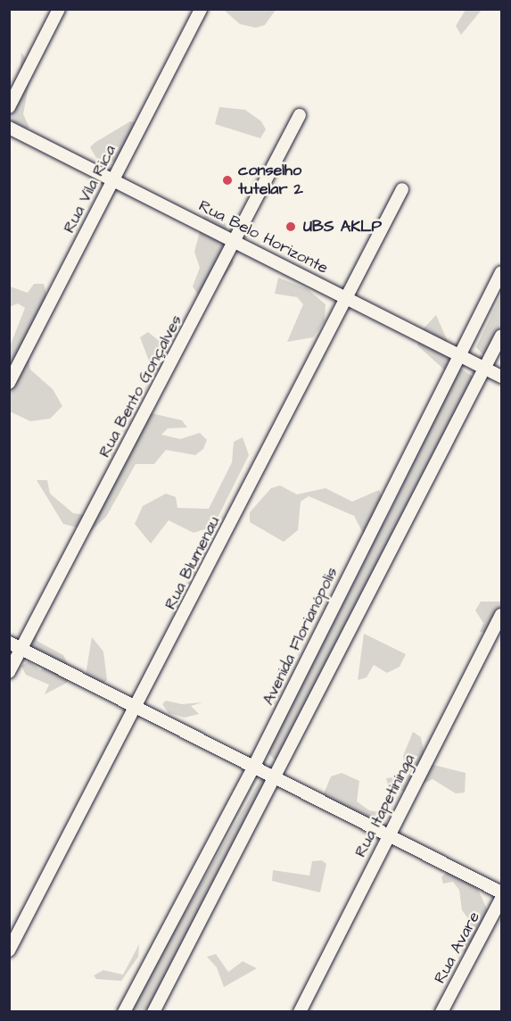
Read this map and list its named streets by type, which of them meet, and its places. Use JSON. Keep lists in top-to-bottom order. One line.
{"streets":{"street":["Rua Vila Rica","Rua Belo Horizonte","Rua Bento Gonçalves","Rua Blumenau","Avenida Florianópolis","Rua Itapetininga","Rua Avare"]},"crossings":[["Rua Vila Rica","Rua Belo Horizonte"],["Rua Belo Horizonte","Rua Bento Gonçalves"],["Rua Belo Horizonte","Rua Blumenau"],["Rua Belo Horizonte","Avenida Florianópolis"]],"places":["conselho tutelar 2","UBS AKLP"]}
